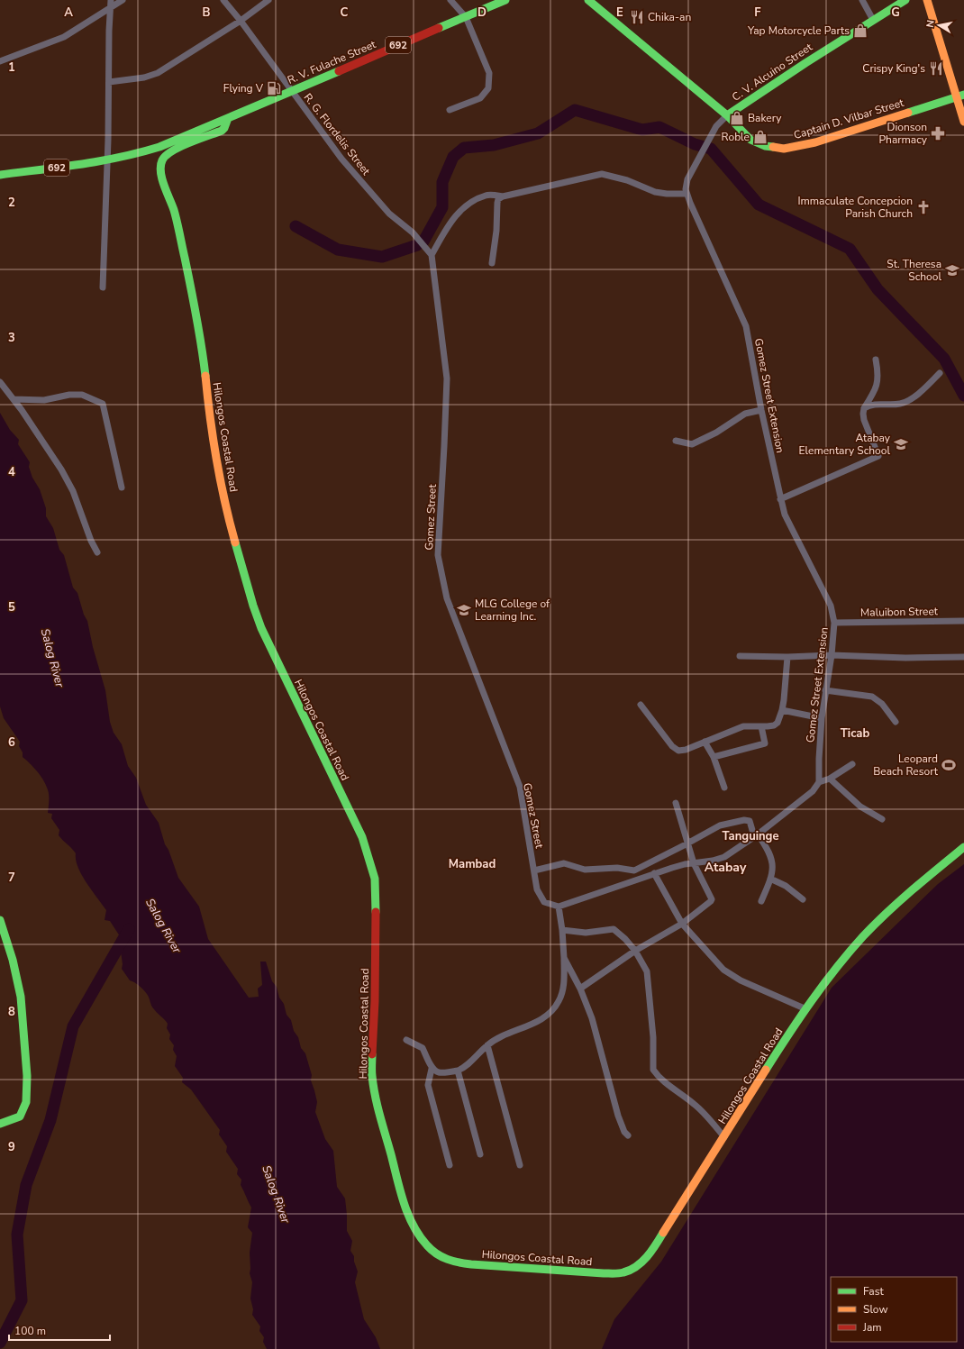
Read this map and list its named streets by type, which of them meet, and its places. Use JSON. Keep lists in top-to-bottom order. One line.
{"streets":{"street":["692","R. V. Fulache Street","C. V. Alcuino Street","Captain D. Vilbar Street","R. G. Flordelis Street","Gomez Street Extension","Hilongos Coastal Road","Gomez Street","Maluibon Street"]},"crossings":[["692","R. V. Fulache Street"],["692","Hilongos Coastal Road"],["R. V. Fulache Street","R. G. Flordelis Street"],["R. V. Fulache Street","Hilongos Coastal Road"],["C. V. Alcuino Street","Captain D. Vilbar Street"],["C. V. Alcuino Street","Gomez Street Extension"],["R. G. Flordelis Street","Gomez Street"],["Gomez Street Extension","Maluibon Street"]],"districts":["Ticab","Tanguinge","Mambad","Atabay"],"water":["Salog River"],"places":{"restaurant":["Chika-an","Crispy King's"],"shop":["Yap Motorcycle Parts","Bakery","Roble"],"fuel station":["Flying V"],"pharmacy":["Dionson Pharmacy"],"church":["Immaculate Concepcion Parish Church"],"school or university":["St. Theresa School","Atabay Elementary School","MLG College of Learning Inc."],"sports":["Leopard Beach Resort"]},"legend":["Fast","Slow","Jam"],"scale_bar":"100 m","north":"left","grid":{"columns":["A","B","C","D","E","F","G"],"rows":["1","2","3","4","5","6","7","8","9"]}}
